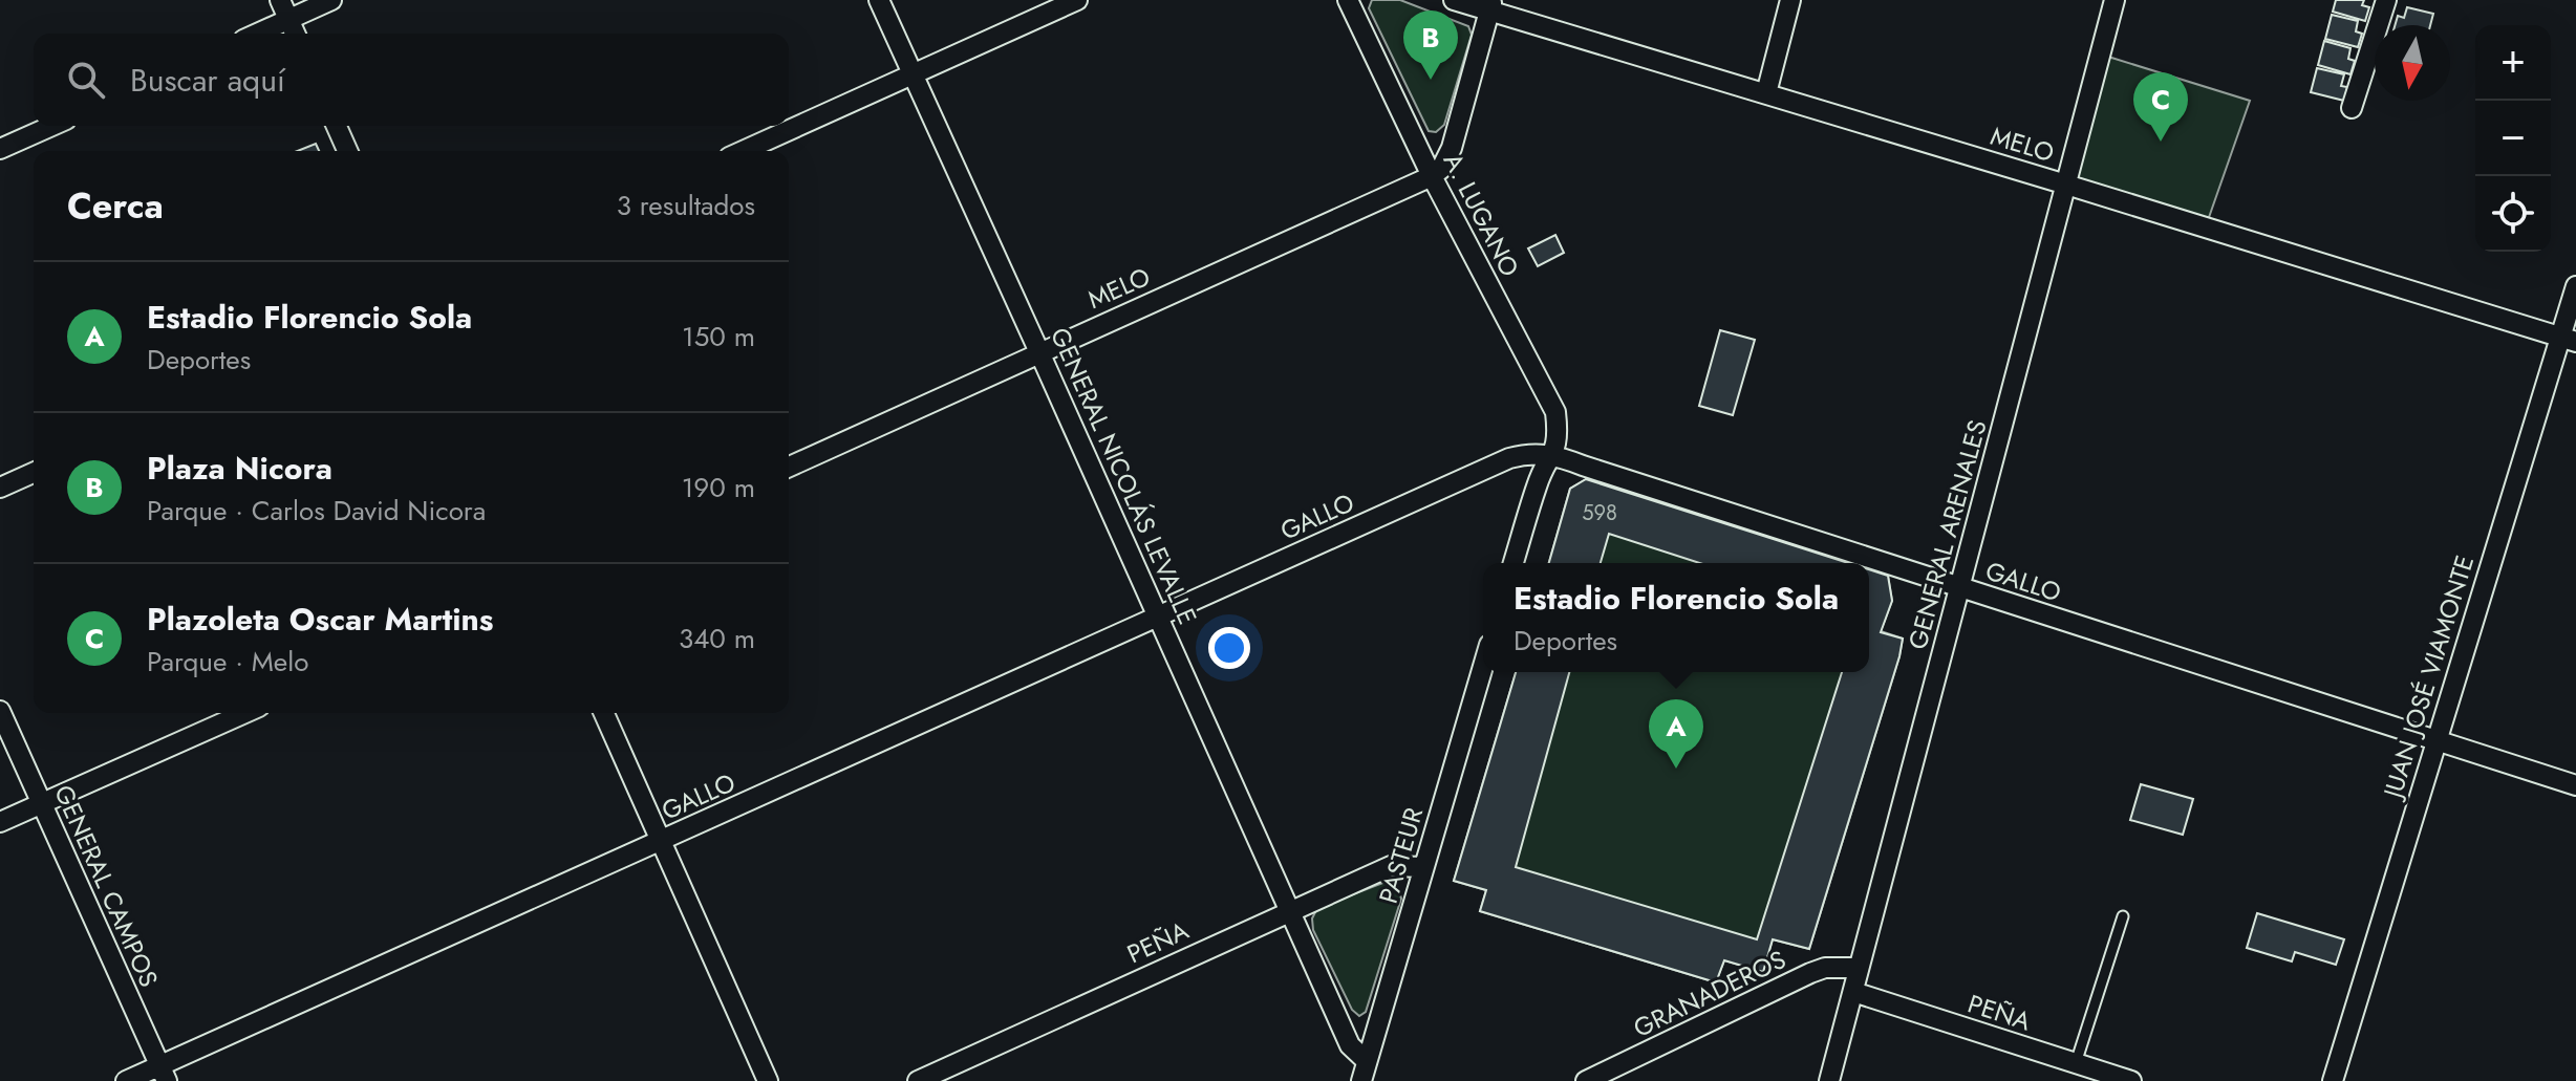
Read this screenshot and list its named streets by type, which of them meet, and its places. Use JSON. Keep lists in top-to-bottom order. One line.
{"streets":{"street":["MELO","A. LUGANO","GENERAL NICOLÁS LEVALLE","GALLO","GENERAL ARENALES","JUAN JOSÉ VIAMONTE","PASTEUR","GENERAL CAMPOS","PEÑA","GRANADEROS"]},"crossings":[["MELO","A. LUGANO"],["MELO","GENERAL NICOLÁS LEVALLE"],["MELO","GENERAL ARENALES"],["MELO","JUAN JOSÉ VIAMONTE"],["A. LUGANO","GALLO"],["GENERAL NICOLÁS LEVALLE","GALLO"],["GENERAL NICOLÁS LEVALLE","PASTEUR"],["GENERAL NICOLÁS LEVALLE","PEÑA"],["GALLO","GENERAL ARENALES"],["GALLO","JUAN JOSÉ VIAMONTE"],["GALLO","GENERAL CAMPOS"],["GENERAL ARENALES","PEÑA"],["GENERAL ARENALES","GRANADEROS"],["PASTEUR","PEÑA"]],"house_numbers":["598"],"north":"bottom","page":{"pins":["B","C","A"],"map_buttons":["+","−"],"search":"Buscar aquí","heading":["Cerca","3 resultados"],"list":[{"mark":"A","name":"Estadio Florencio Sola","note":"Deportes","value":"150 m"},{"mark":"B","name":"Plaza Nicora","note":"Parque · Carlos David Nicora","value":"190 m"},{"mark":"C","name":"Plazoleta Oscar Martins","note":"Parque · Melo","value":"340 m"}],"popup":["Estadio Florencio Sola","Deportes"]}}
